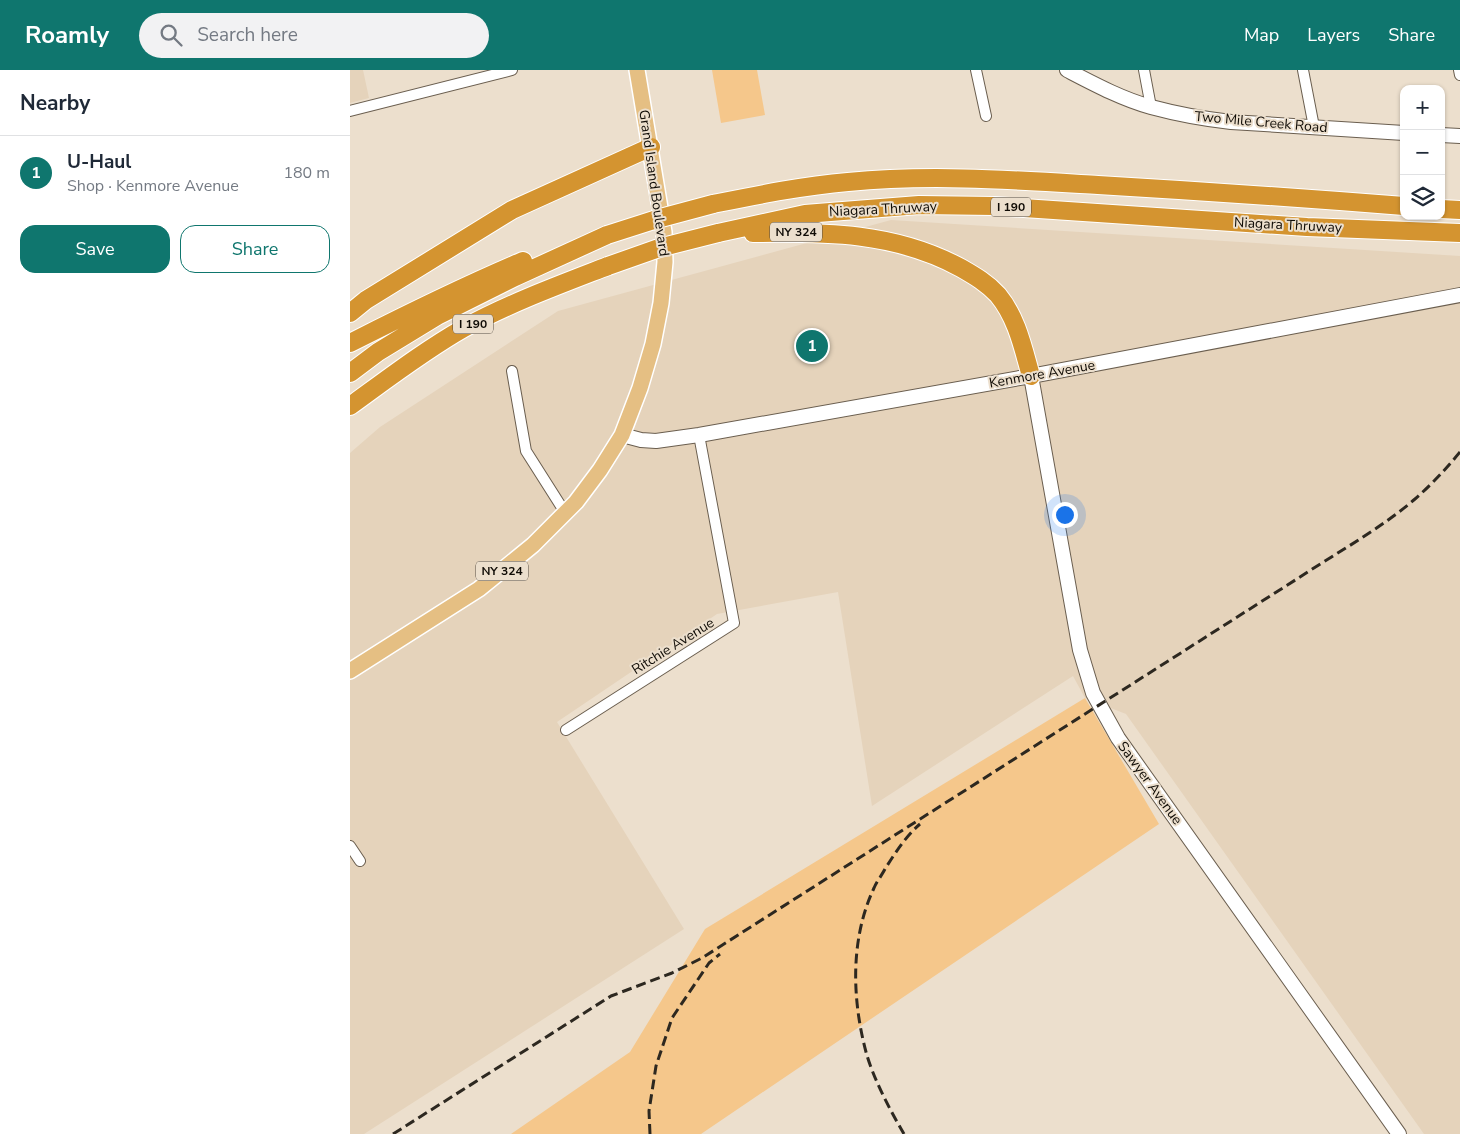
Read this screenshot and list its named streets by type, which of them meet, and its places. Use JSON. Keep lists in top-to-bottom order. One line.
{"streets":{"highway":["I 190","Niagara Thruway","NY 324"],"main road":["Grand Island Boulevard"],"street":["Two Mile Creek Road","Kenmore Avenue","Ritchie Avenue","Sawyer Avenue"]},"crossings":[["Grand Island Boulevard","Kenmore Avenue"],["Niagara Thruway","NY 324"],["NY 324","Kenmore Avenue"],["NY 324","Sawyer Avenue"],["Kenmore Avenue","Ritchie Avenue"],["Kenmore Avenue","Sawyer Avenue"]],"page":{"header":"Roamly","search":"Search here","nav":["Map","Layers","Share"],"heading":"Nearby","map_buttons":["+","−"],"list":[{"mark":"1","name":"U-Haul","note":"Shop · Kenmore Avenue","value":"180 m"}],"buttons":["Save","Share"],"pins":"1"}}
